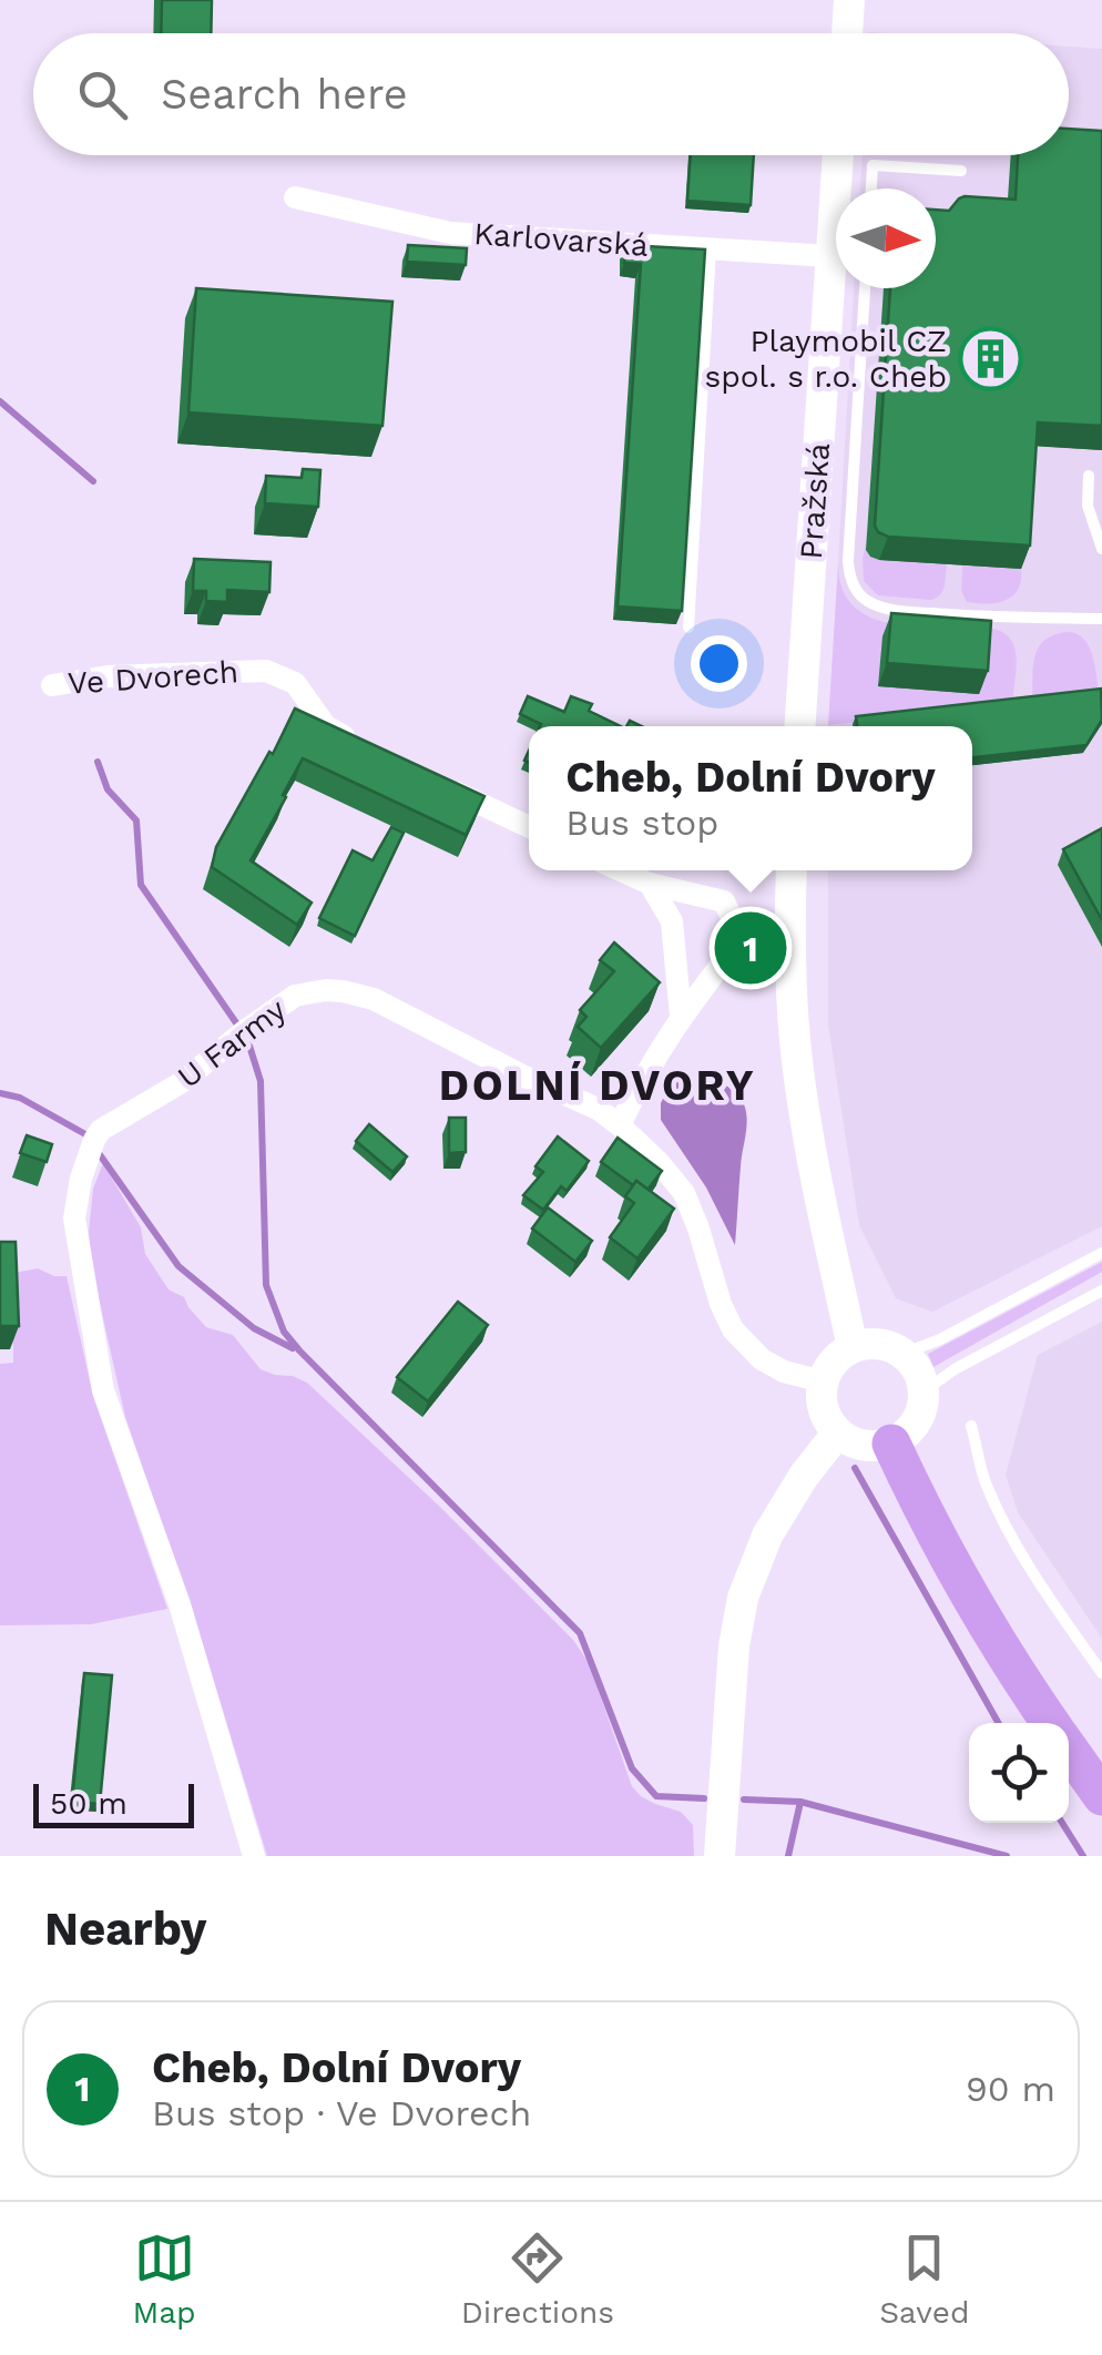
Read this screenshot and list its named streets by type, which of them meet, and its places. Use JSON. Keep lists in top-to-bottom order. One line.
{"streets":{"main road":["Pražská"],"street":["Karlovarská","Ve Dvorech","U Farmy"]},"crossings":[["Karlovarská","Pražská"]],"districts":["DOLNÍ DVORY"],"places":{"building":["Playmobil CZ spol. s r.o. Cheb"]},"scale_bar":"50 m","north":"right","page":{"search":"Search here","popup":["Cheb, Dolní Dvory","Bus stop"],"pins":"1","scale":"50 m","heading":"Nearby","list":[{"mark":"1","name":"Cheb, Dolní Dvory","note":"Bus stop · Ve Dvorech","value":"90 m"}],"nav":["Map","Directions","Saved"]}}
